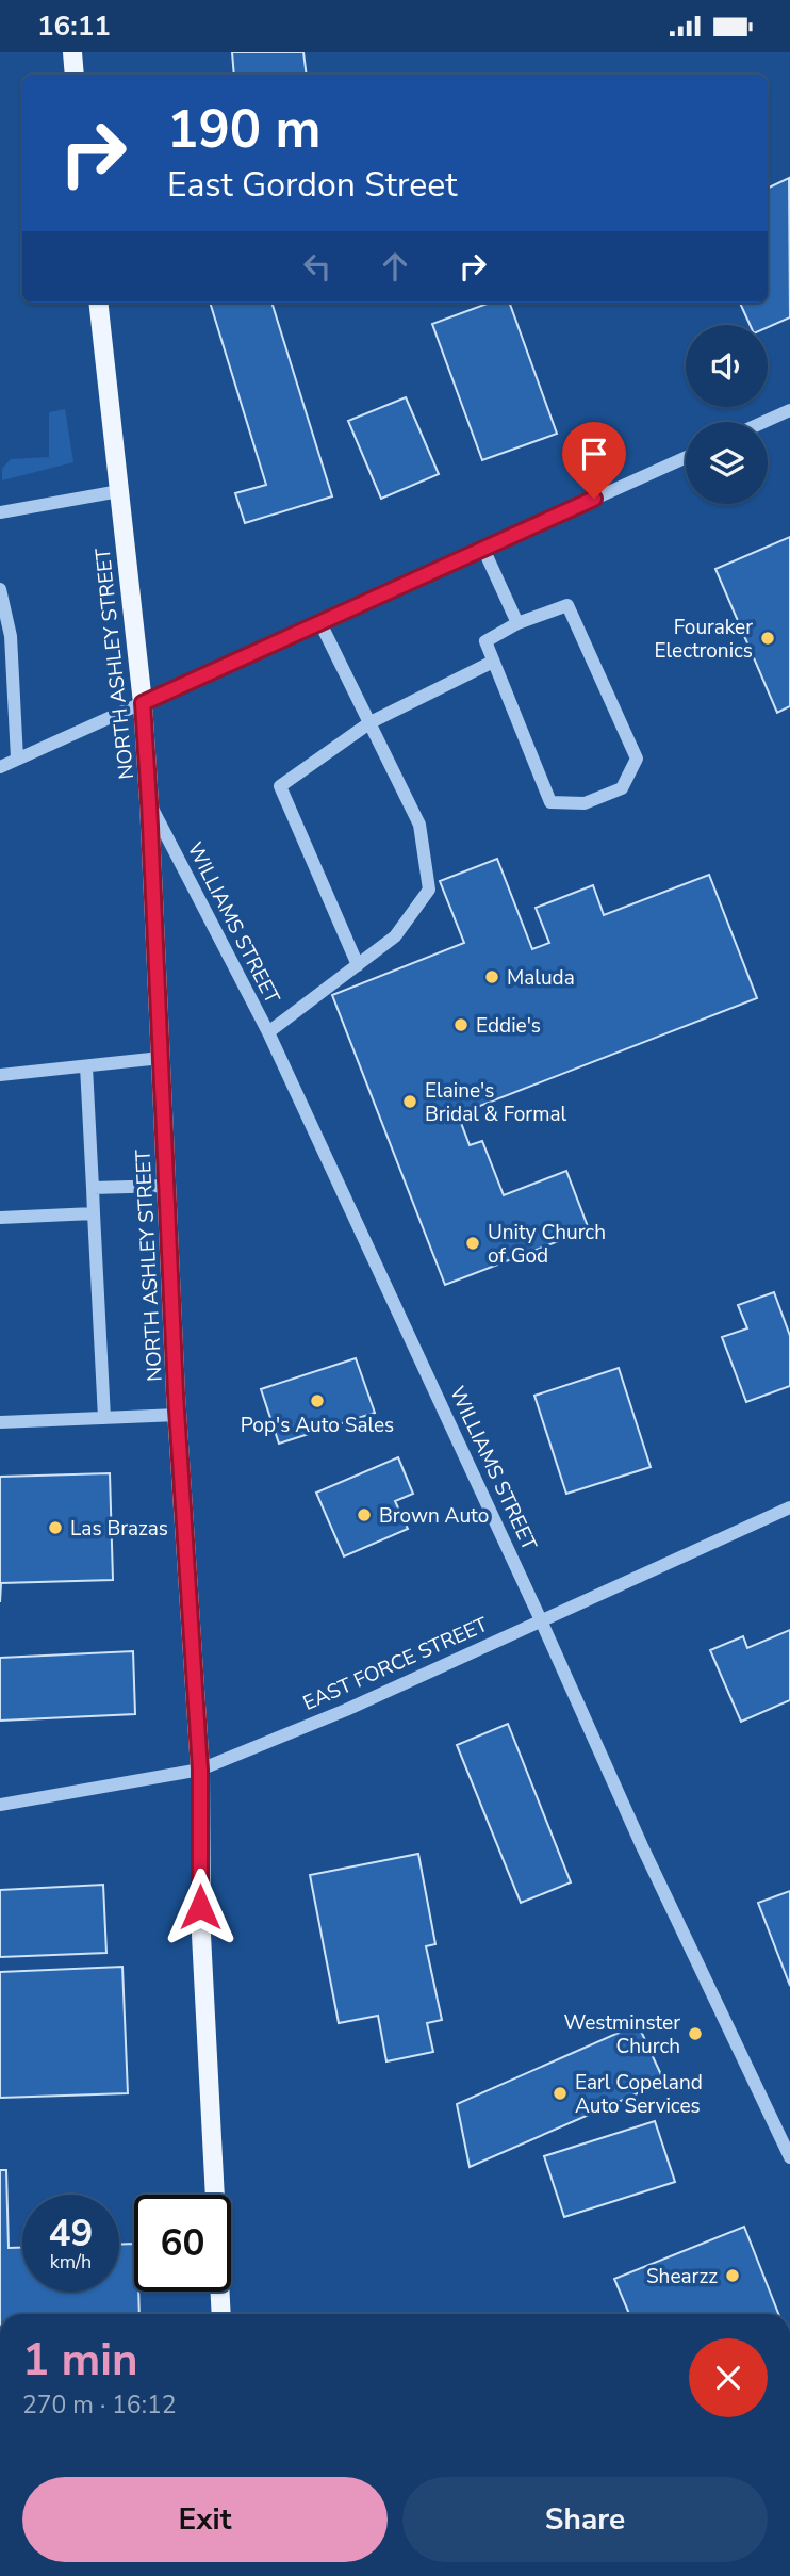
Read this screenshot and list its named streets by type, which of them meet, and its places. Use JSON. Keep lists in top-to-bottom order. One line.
{"streets":{"main road":["NORTH ASHLEY STREET"],"street":["WILLIAMS STREET","EAST FORCE STREET"]},"crossings":[["NORTH ASHLEY STREET","WILLIAMS STREET"],["NORTH ASHLEY STREET","EAST FORCE STREET"],["WILLIAMS STREET","EAST FORCE STREET"]],"places":["Fouraker Electronics","Maluda","Eddie's","Elaine's Bridal & Formal","Unity Church of God","Pop's Auto Sales","Brown Auto","Las Brazas","Westminster Church","Earl Copeland Auto Services","Shearzz"],"page":{"status":"16:11","turn":["190 m","East Gordon Street"],"speed":"49 km/h","limit":"60","heading":["1 min","270 m · 16:12"],"buttons":["Exit","Share"]}}
